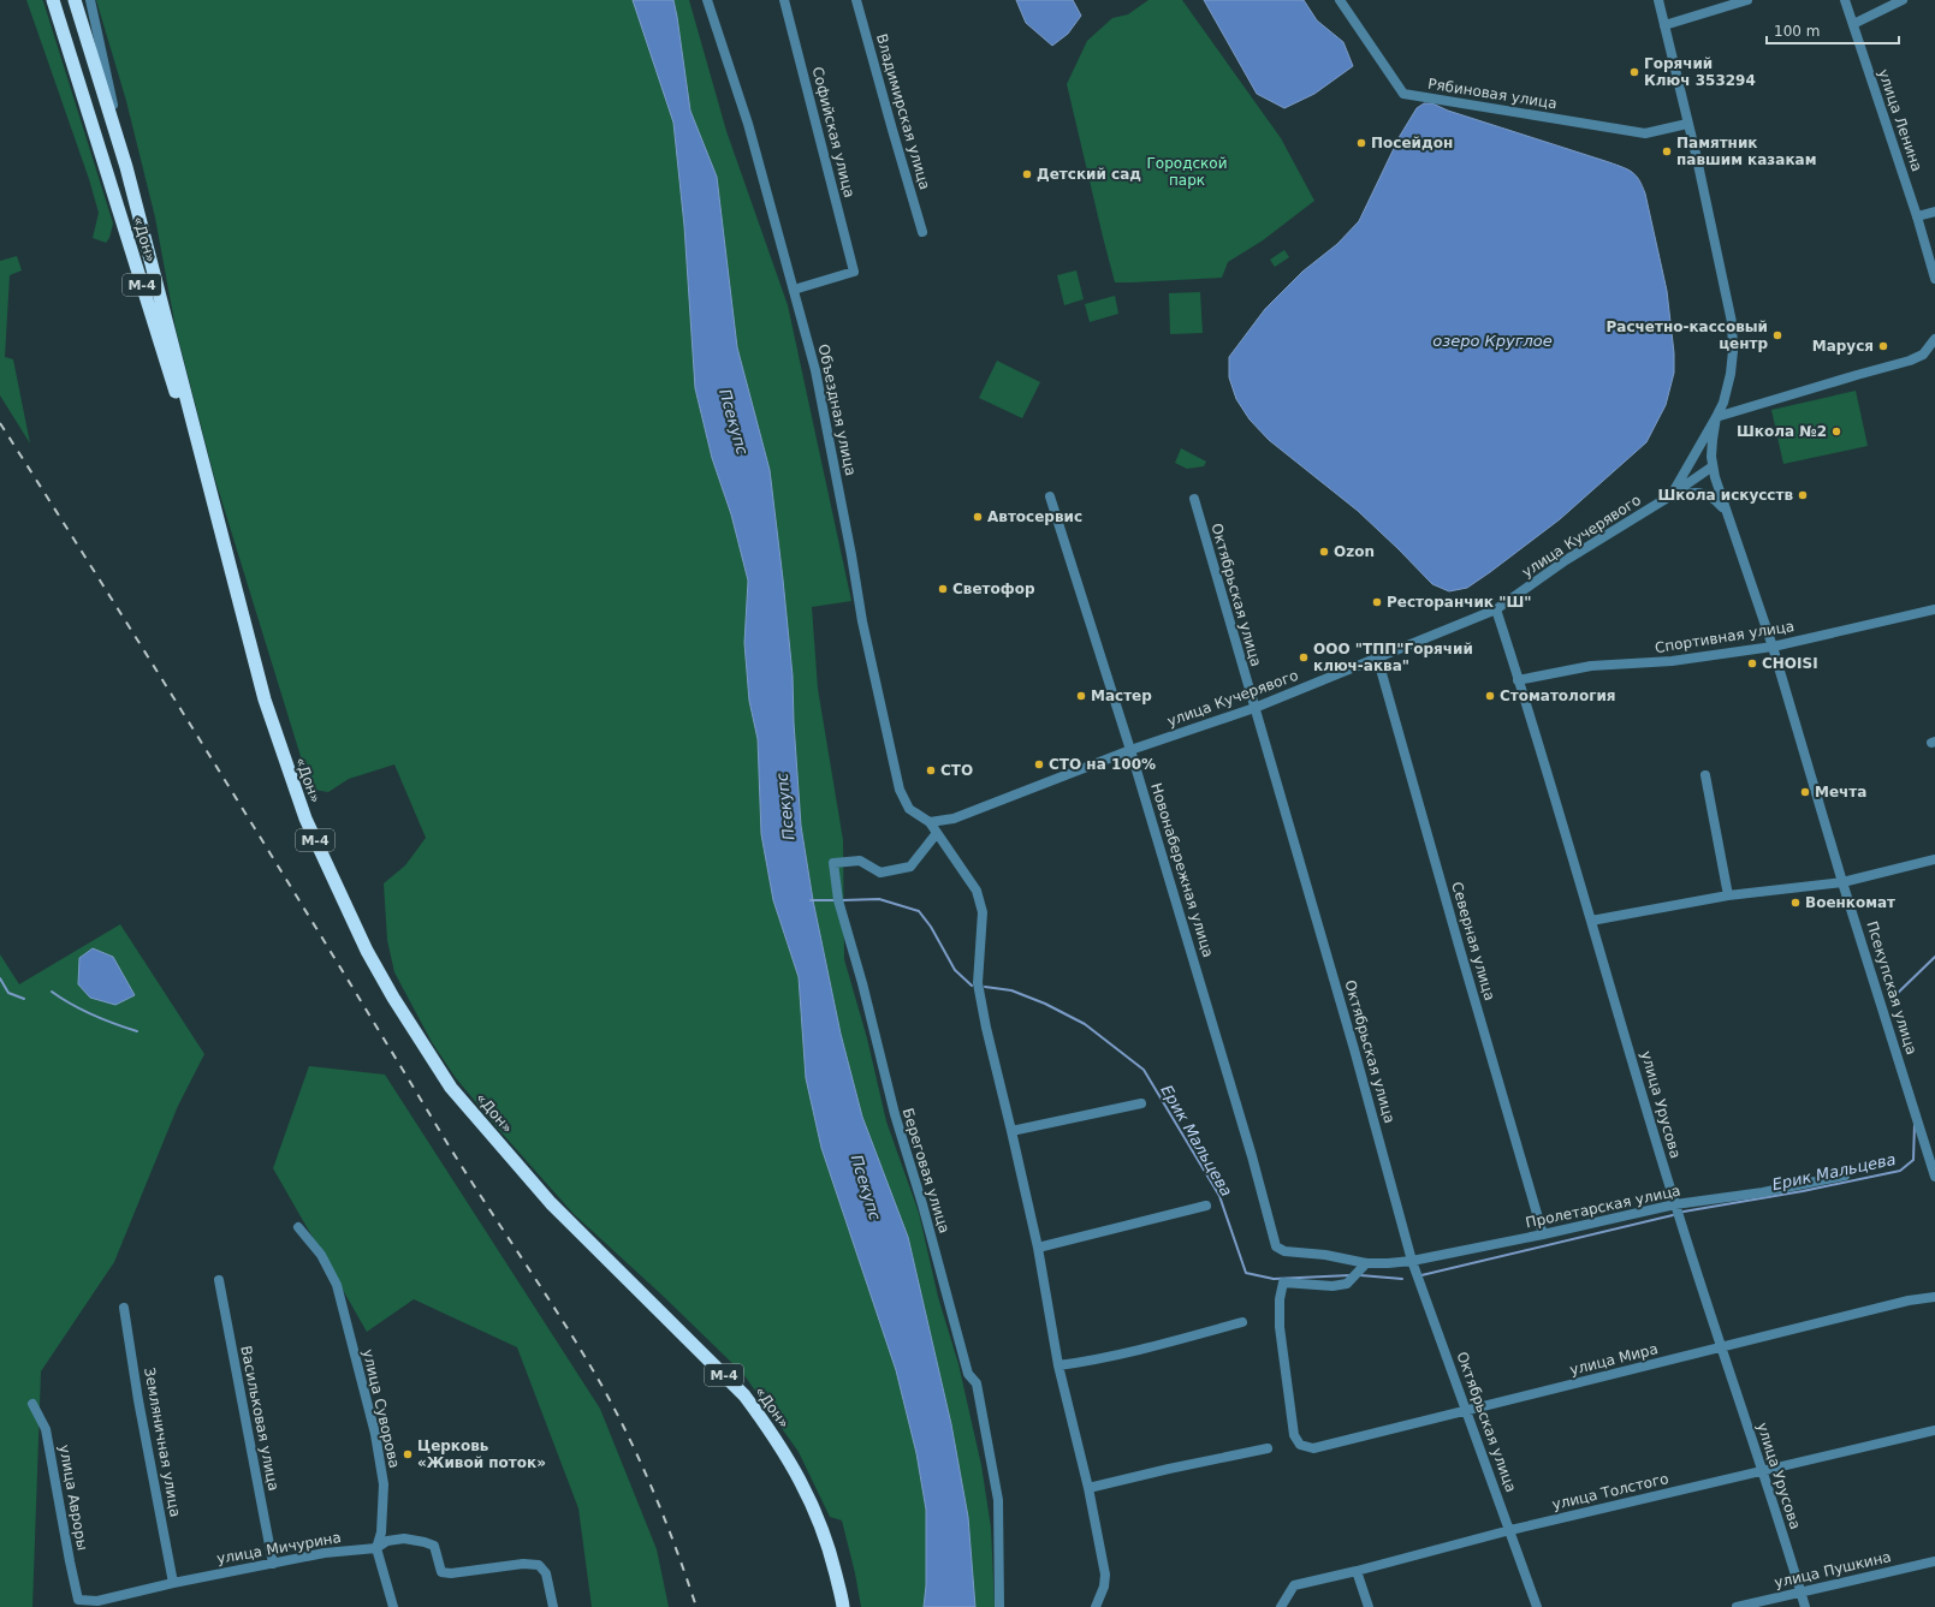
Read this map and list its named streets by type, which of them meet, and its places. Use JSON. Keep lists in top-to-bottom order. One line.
{"streets":{"highway":["«Дон»","М-4"],"street":["Рябиновая улица","Владимирская улица","улица Ленина","Софийская улица","Объездная улица","улица Кучерявого","Октябрьская улица","Спортивная улица","Новонабережная улица","Северная улица","Псекупская улица","улица Урусова","Береговая улица","Пролетарская улица","улица Мира","улица Суворова","Васильковая улица","Земляничная улица","улица Толстого","улица Авроры","улица Мичурина","улица Пушкина"]},"crossings":[["Рябиновая улица","Псекупская улица"],["Софийская улица","Объездная улица"],["«Дон»","М-4"],["Объездная улица","улица Кучерявого"],["Объездная улица","Береговая улица"],["улица Кучерявого","Октябрьская улица"],["улица Кучерявого","Новонабережная улица"],["улица Кучерявого","Северная улица"],["улица Кучерявого","Псекупская улица"],["улица Кучерявого","улица Урусова"],["Октябрьская улица","Пролетарская улица"],["Октябрьская улица","улица Мира"],["Октябрьская улица","улица Толстого"],["Спортивная улица","Псекупская улица"],["Спортивная улица","улица Урусова"],["Новонабережная улица","Пролетарская улица"],["Северная улица","Пролетарская улица"],["улица Урусова","Пролетарская улица"],["улица Урусова","улица Мира"],["улица Урусова","улица Толстого"],["улица Урусова","улица Пушкина"],["Пролетарская улица","улица Мира"],["улица Суворова","улица Мичурина"],["Васильковая улица","улица Мичурина"],["Земляничная улица","улица Мичурина"],["улица Авроры","улица Мичурина"]],"water":["озеро Круглое","Псекупс","Ерик Мальцева"],"parks":["Городской парк"],"places":["Горячий Ключ 353294","Посейдон","Памятник павшим казакам","Детский сад","Расчетно-кассовый центр","Маруся","Школа №2","Школа искусств","Автосервис","Ozon","Светофор","Ресторанчик \"Ш\"","ООО \"ТПП\"Горячий ключ-аква\"","CHOISI","Мастер","Стоматология","СТО на 100%","СТО","Мечта","Военкомат","Церковь «Живой поток»"],"scale_bar":"100 m"}
